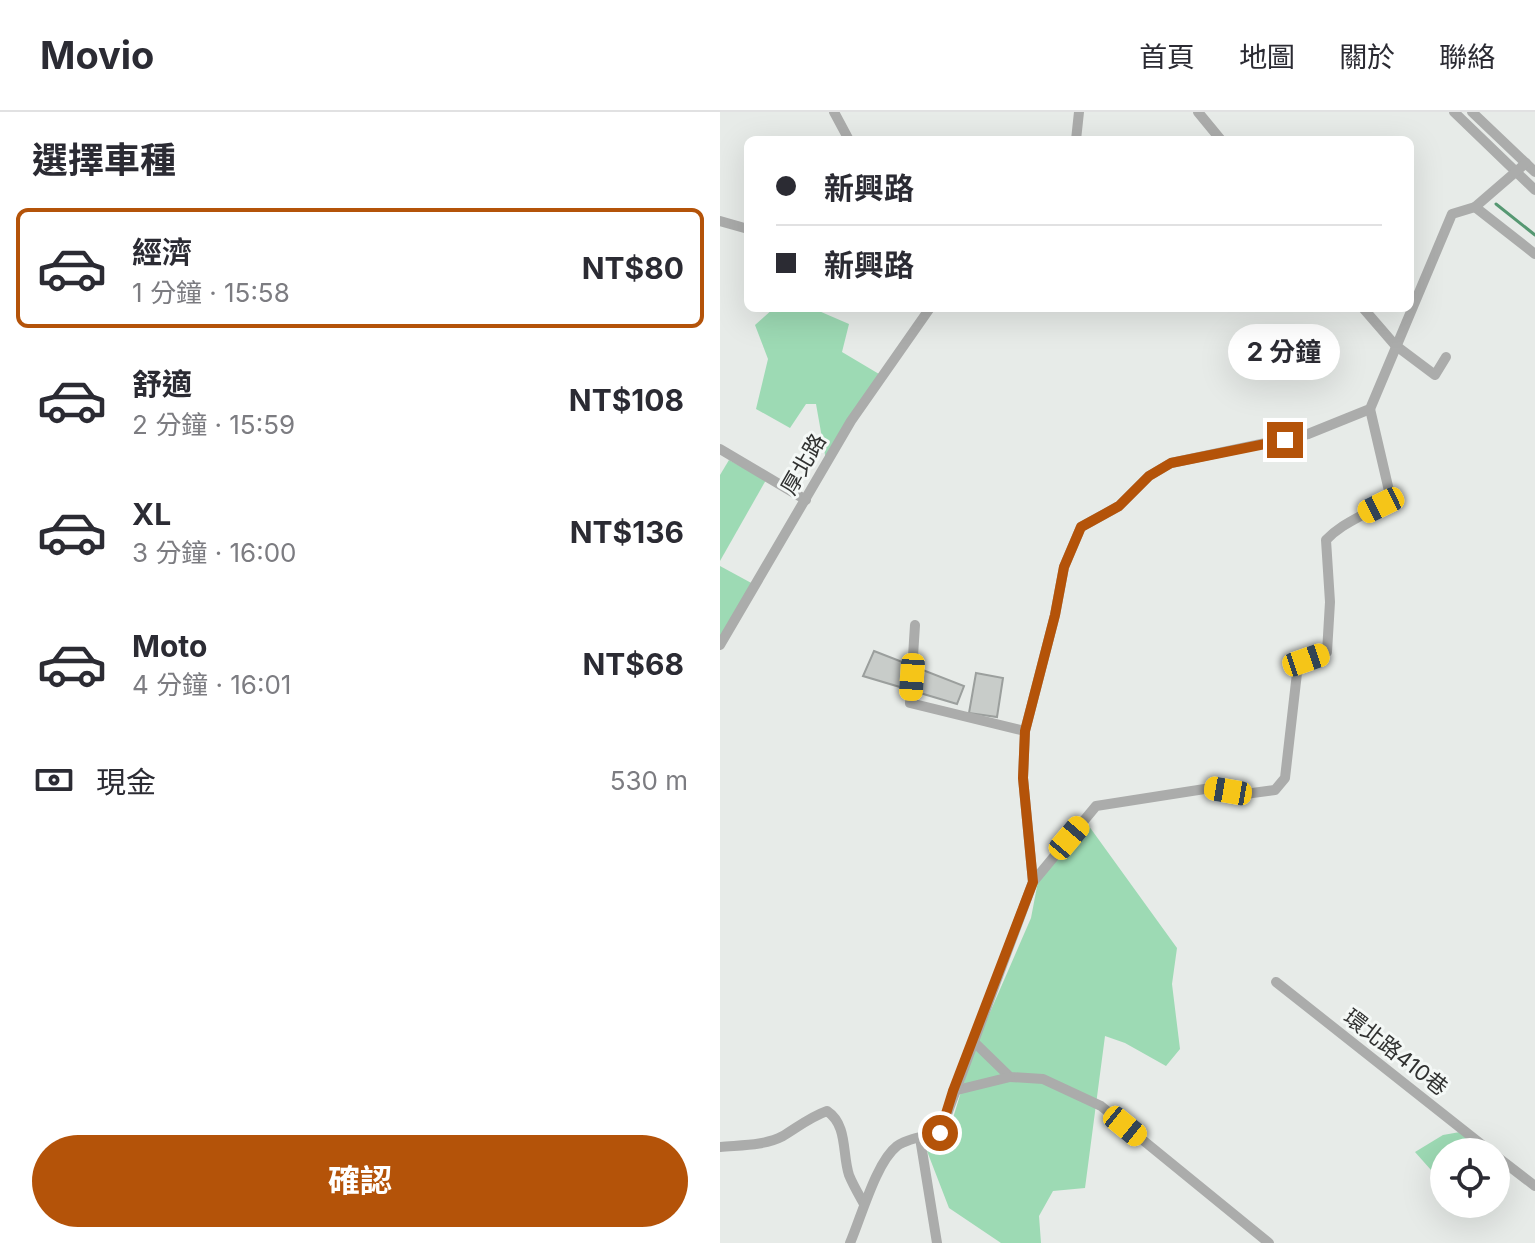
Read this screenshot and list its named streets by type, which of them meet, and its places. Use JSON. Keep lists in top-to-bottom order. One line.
{"streets":{"street":["厚北路","環北路410巷"]},"page":{"header":"Movio","nav":["首頁","地圖","關於","聯絡"],"heading":"選擇車種","banner":["新興路","新興路"],"list":[{"name":"經濟","note":"1 分鐘 · 15:58","value":"NT$80"},{"name":"舒適","note":"2 分鐘 · 15:59","value":"NT$108"},{"name":"XL","note":"3 分鐘 · 16:00","value":"NT$136"},{"name":"Moto","note":"4 分鐘 · 16:01","value":"NT$68"}],"bubble":"2 分鐘","pay":["現金","530 m"],"buttons":"確認"}}
